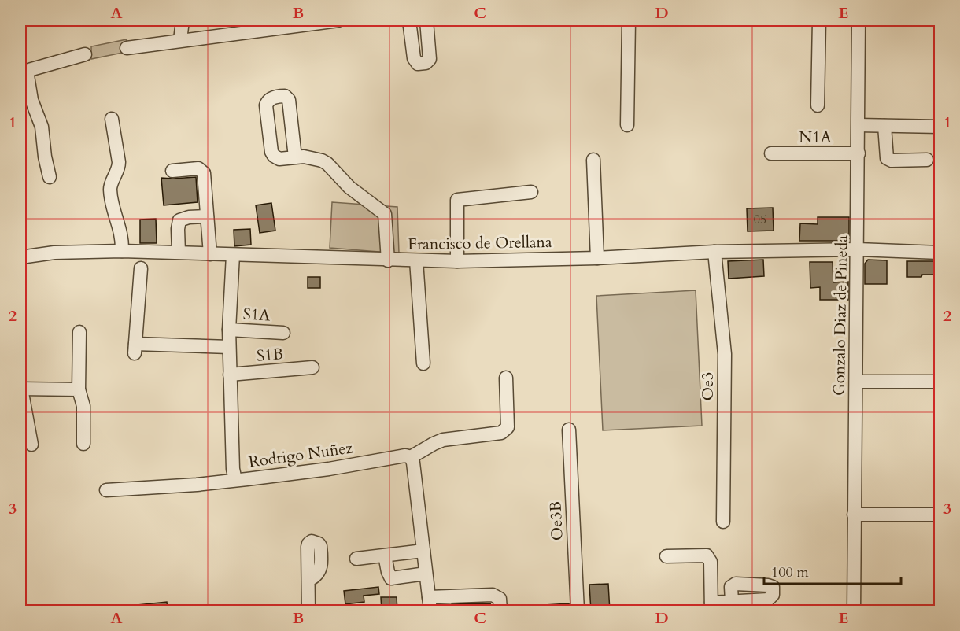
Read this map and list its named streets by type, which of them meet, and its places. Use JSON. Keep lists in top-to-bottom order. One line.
{"streets":{"street":["N1A","Francisco de Orellana","S1A","Gonzalo Diaz de Pineda","S1B","Oe3","Rodrigo Nuñez","Oe3B"]},"crossings":[["N1A","Gonzalo Diaz de Pineda"],["Francisco de Orellana","Gonzalo Diaz de Pineda"],["Francisco de Orellana","Oe3"],["Francisco de Orellana","Rodrigo Nuñez"],["S1A","Rodrigo Nuñez"],["S1B","Rodrigo Nuñez"]],"house_numbers":["05"],"scale_bar":"100 m","grid":{"columns":["A","B","C","D","E"],"rows":["1","2","3"]}}
